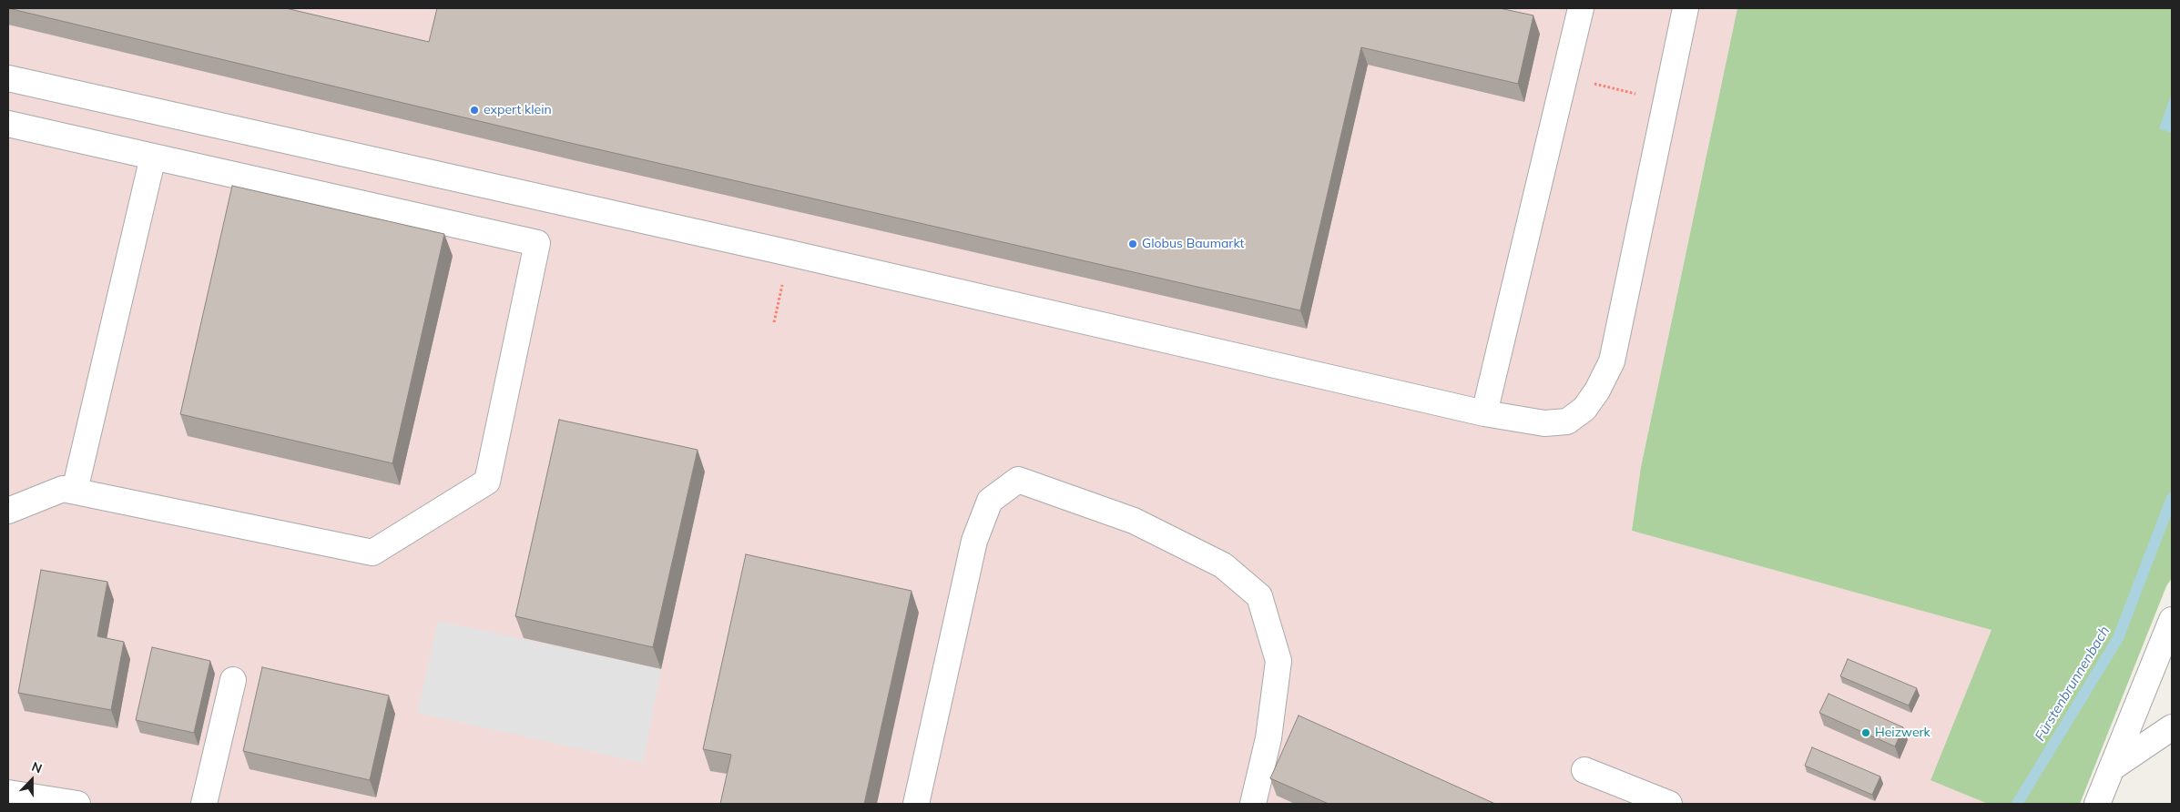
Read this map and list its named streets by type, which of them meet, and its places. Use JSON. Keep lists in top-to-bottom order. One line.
{"water":["Fürstenbrunnenbach"],"places":["expert klein","Globus Baumarkt","Heizwerk"],"north":"top"}
